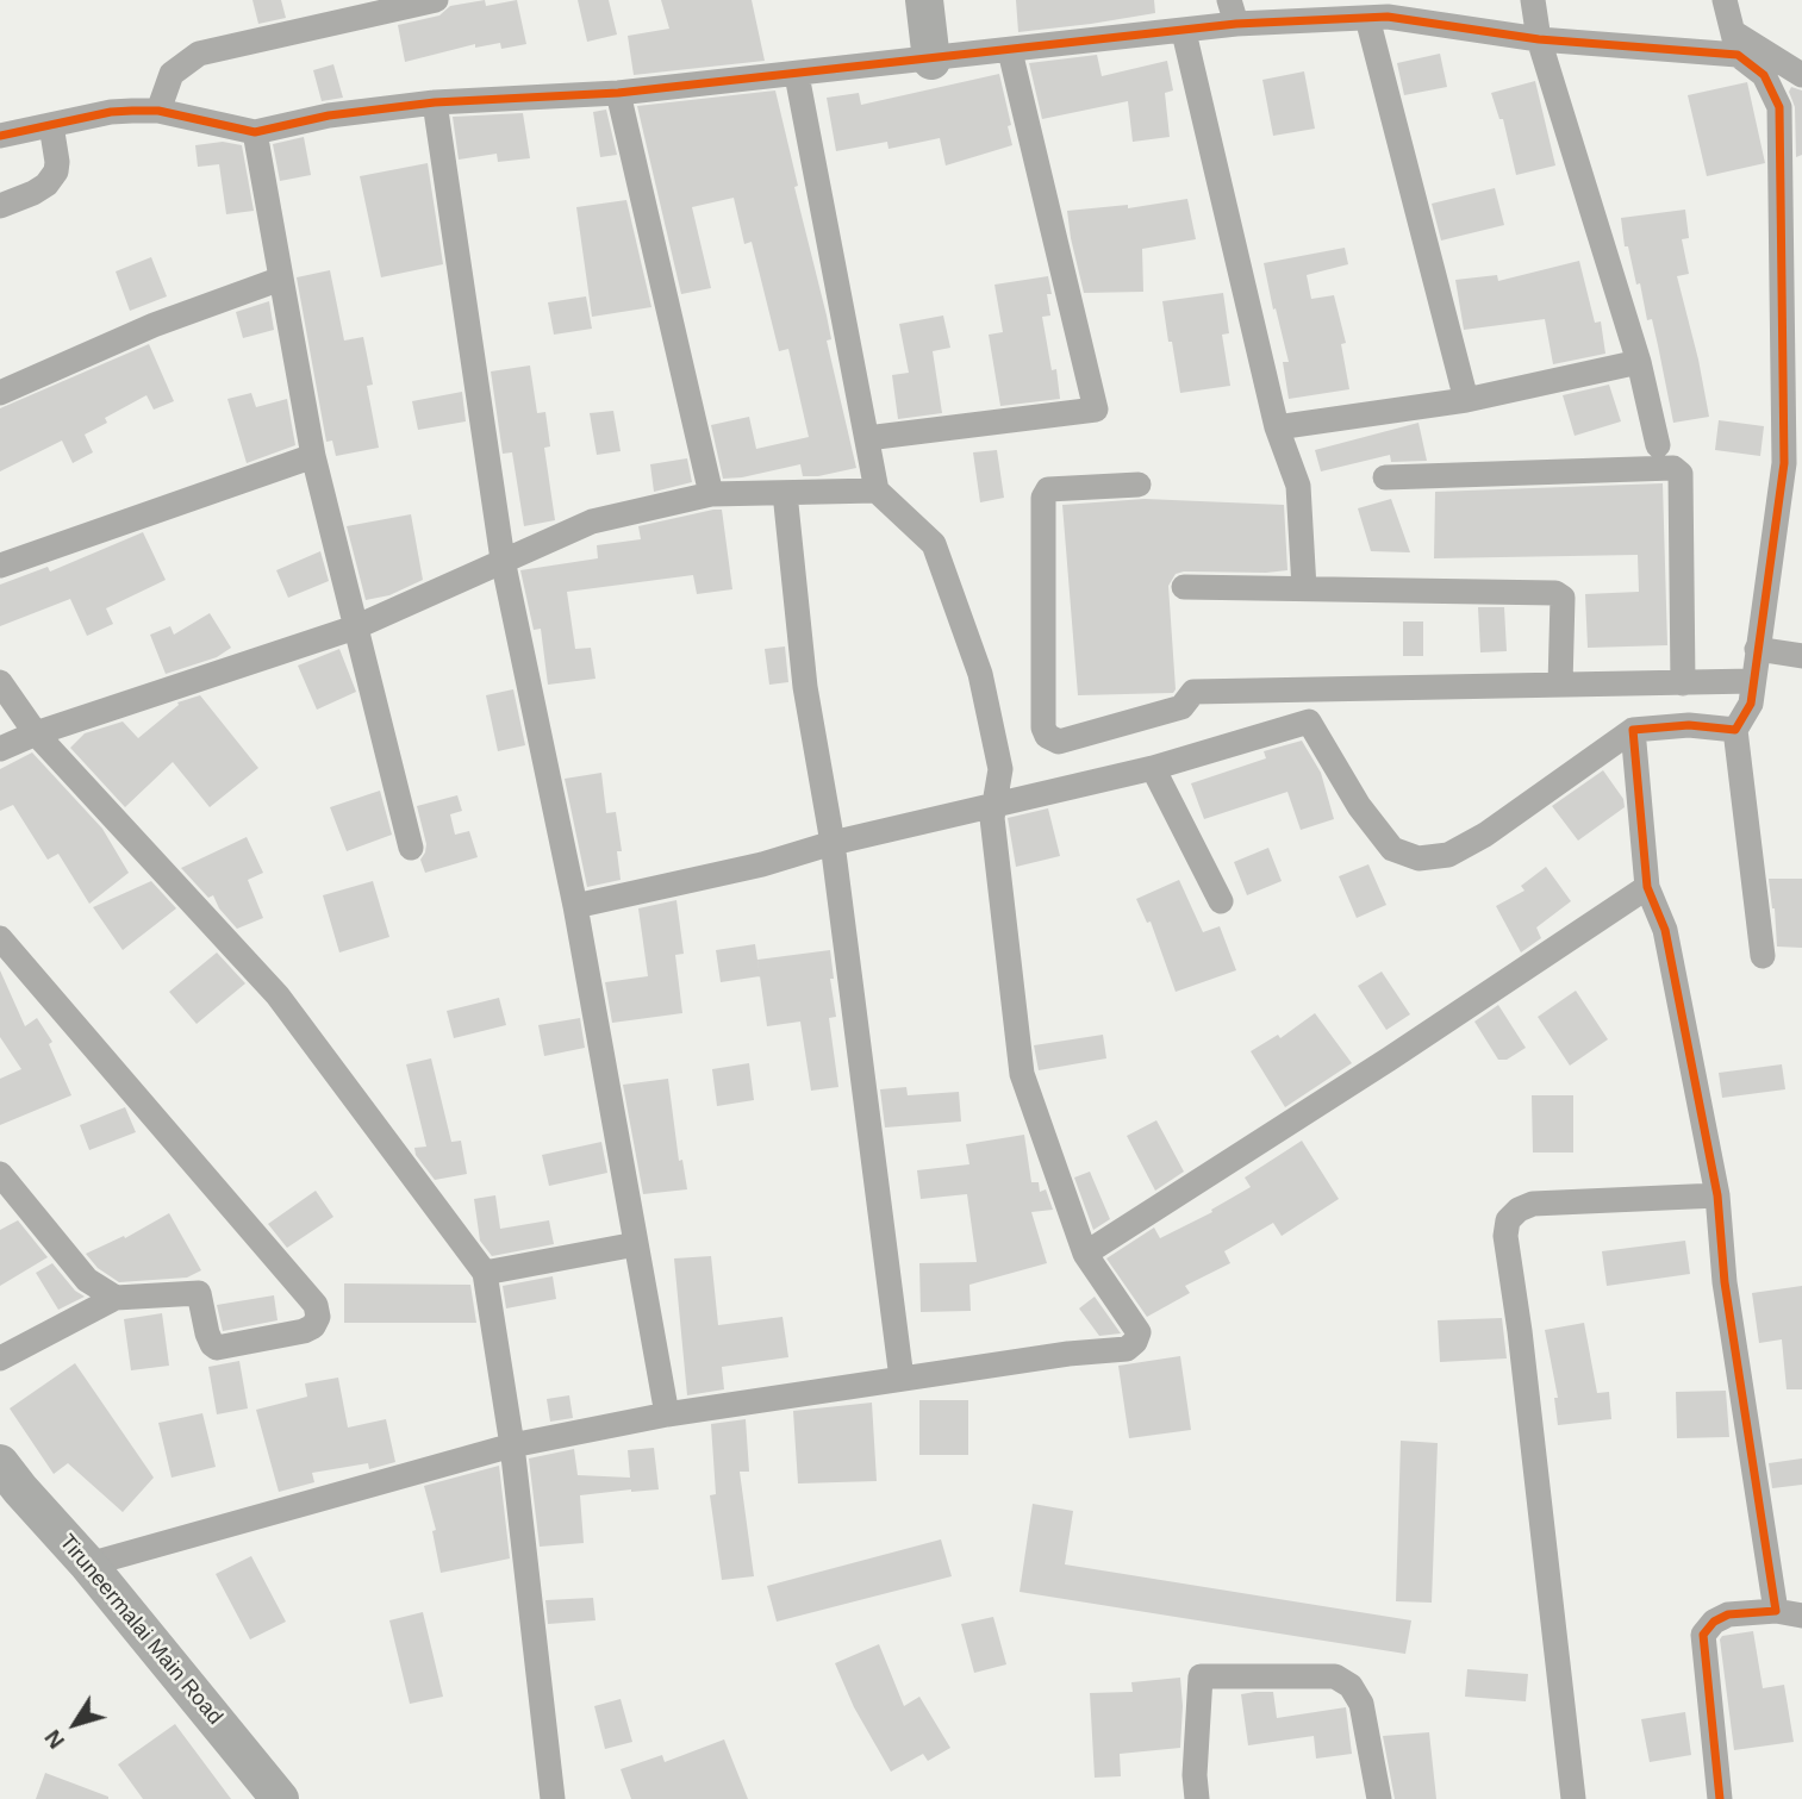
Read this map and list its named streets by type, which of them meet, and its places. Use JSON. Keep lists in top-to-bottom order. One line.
{"streets":{"main road":["Tiruneermalai Main Road"]},"north":"bottom left"}
